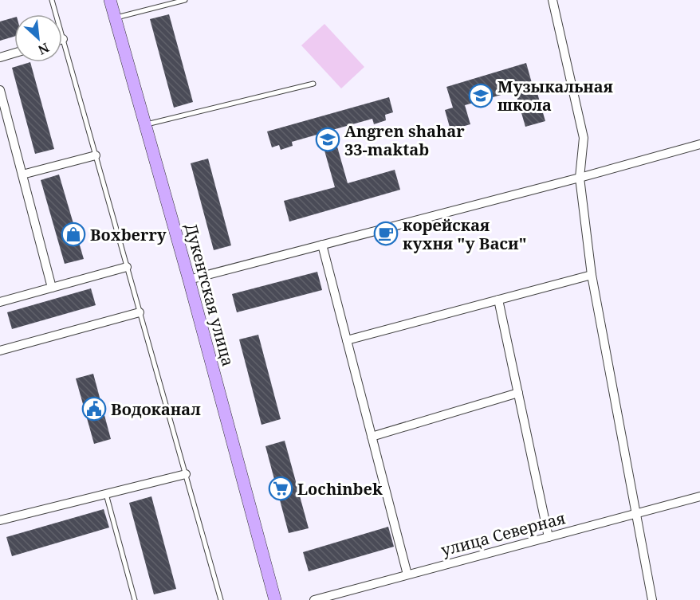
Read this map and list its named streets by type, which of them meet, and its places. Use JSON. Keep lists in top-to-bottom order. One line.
{"streets":{"main road":["Дукентская улица"],"street":["улица Северная"]},"places":{"school or university":["Музыкальная школа","Angren shahar 33-maktab"],"cafe":["корейская кухня \"у Васи\""],"shop":["Boxberry"],"public building":["Водоканал"],"supermarket":["Lochinbek"]},"north":"bottom right"}
